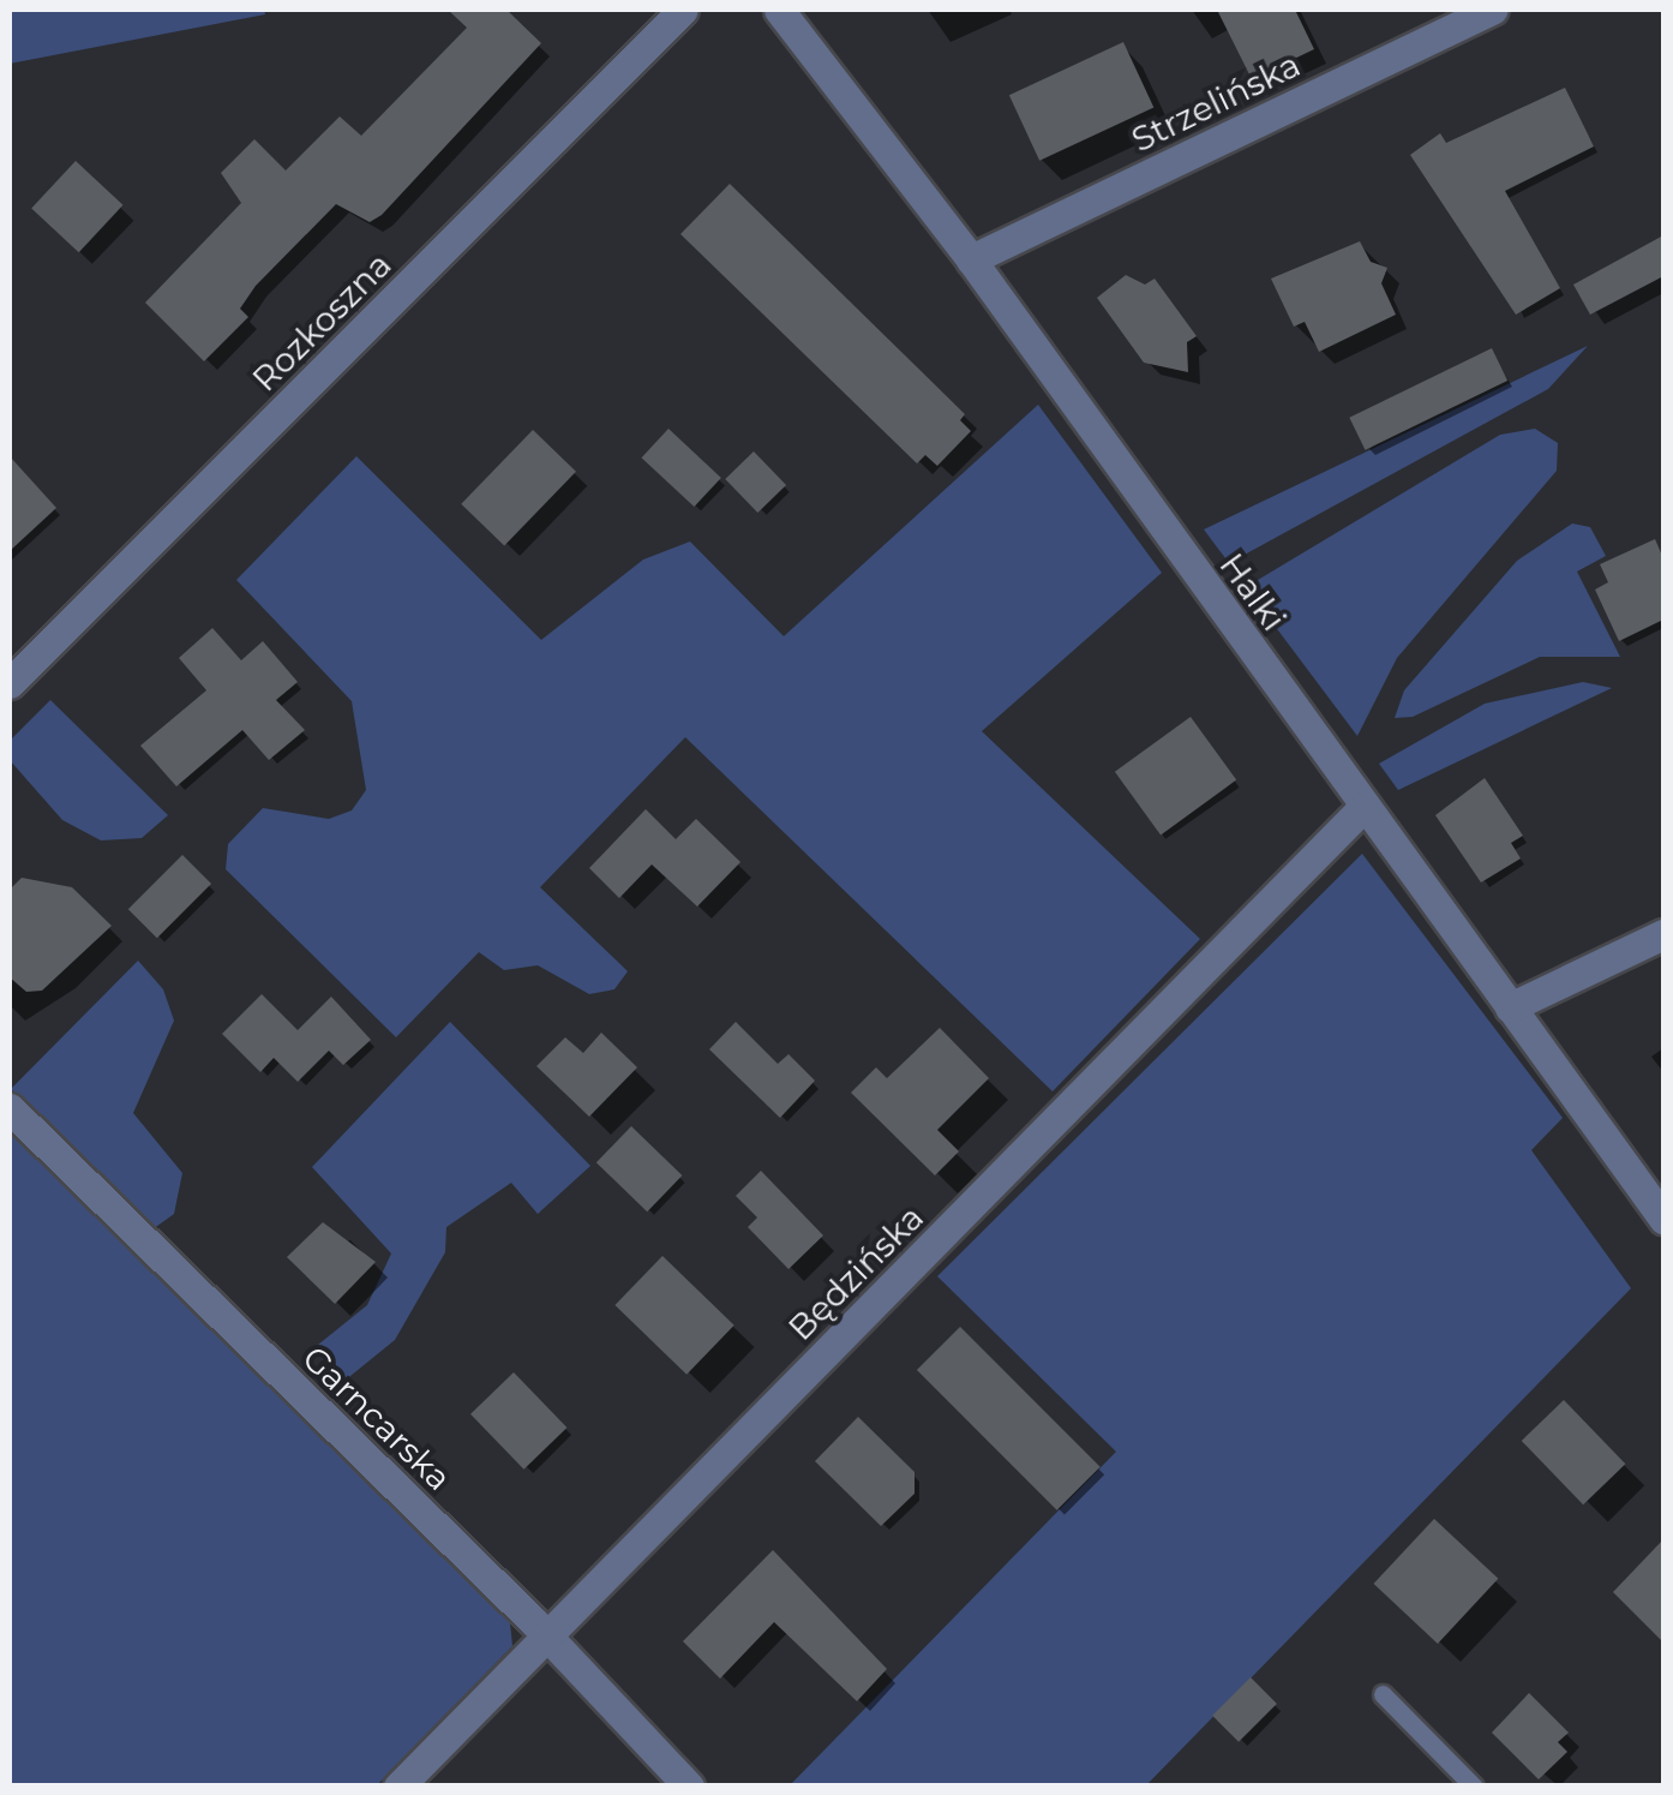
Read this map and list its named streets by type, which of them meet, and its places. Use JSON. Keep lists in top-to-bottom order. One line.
{"streets":{"street":["Strzelińska","Rozkoszna","Halki","Będzińska","Garncarska"]},"crossings":[["Strzelińska","Halki"],["Halki","Będzińska"],["Będzińska","Garncarska"]]}
